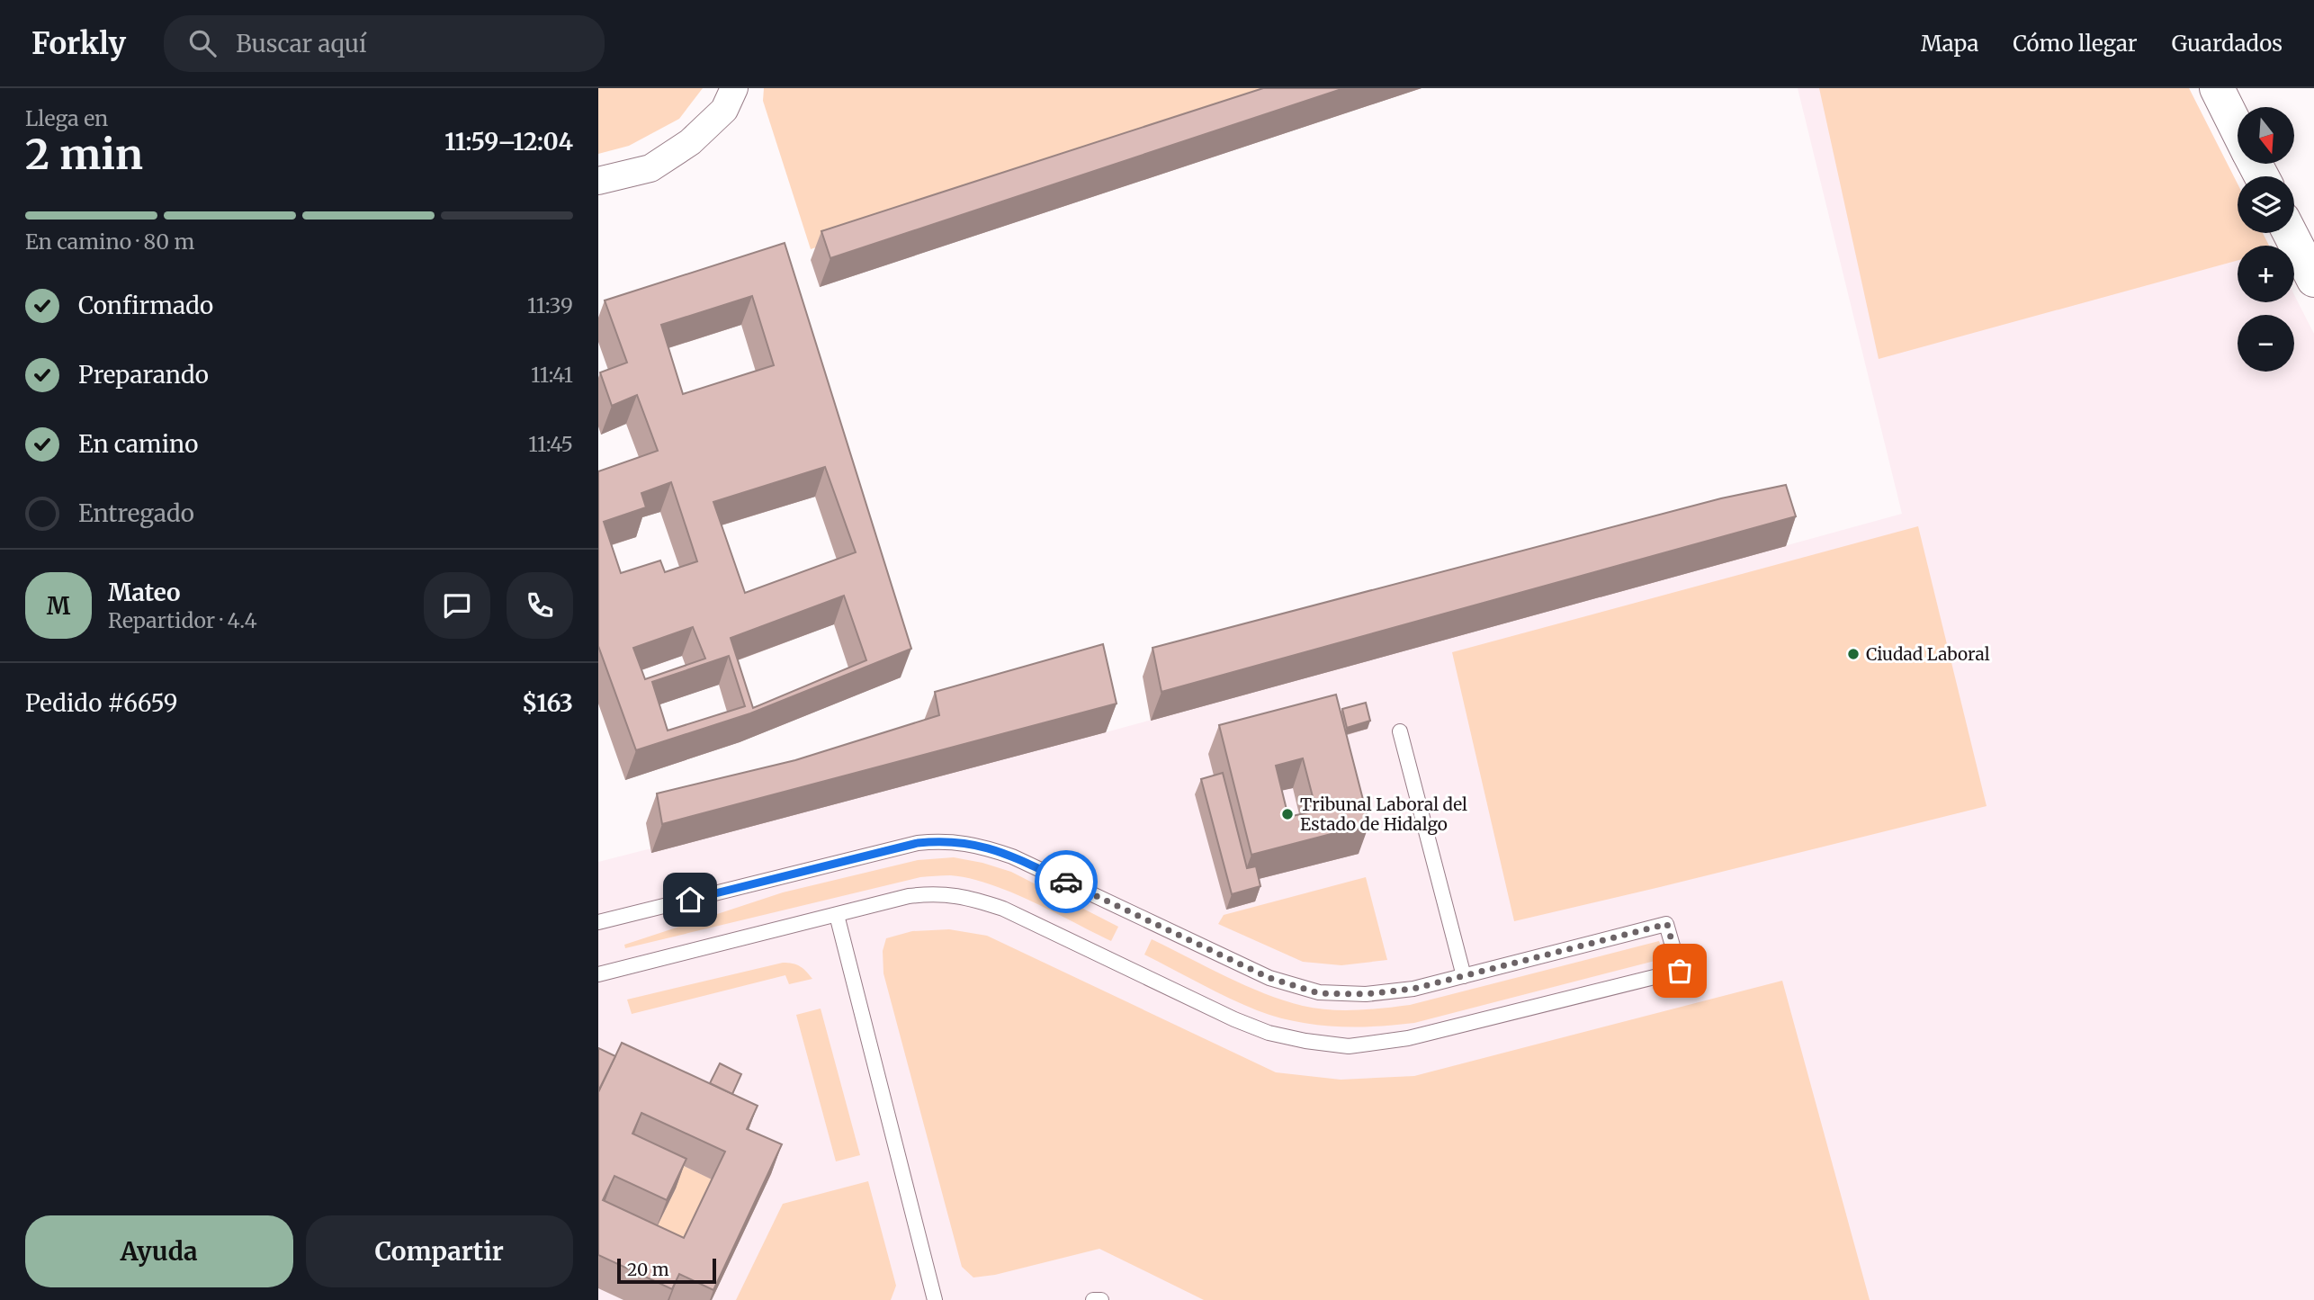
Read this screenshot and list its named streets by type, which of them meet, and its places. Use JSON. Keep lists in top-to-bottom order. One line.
{"places":["Ciudad Laboral","Tribunal Laboral del Estado de Hidalgo"],"scale_bar":"20 m","north":"bottom","page":{"header":"Forkly","search":"Buscar aquí","nav":["Mapa","Cómo llegar","Guardados"],"heading":["2 min","Llega en","11:59–12:04"],"panel":["Mateo","Repartidor · 4.4","Pedido #6659","$163"],"map_buttons":["+","−"],"bar":"En camino · 80 m","list":[["Confirmado","11:39"],["Preparando","11:41"],["En camino","11:45"],"Entregado"],"round":"M","buttons":["Ayuda","Compartir"],"scale":"20 m"}}
